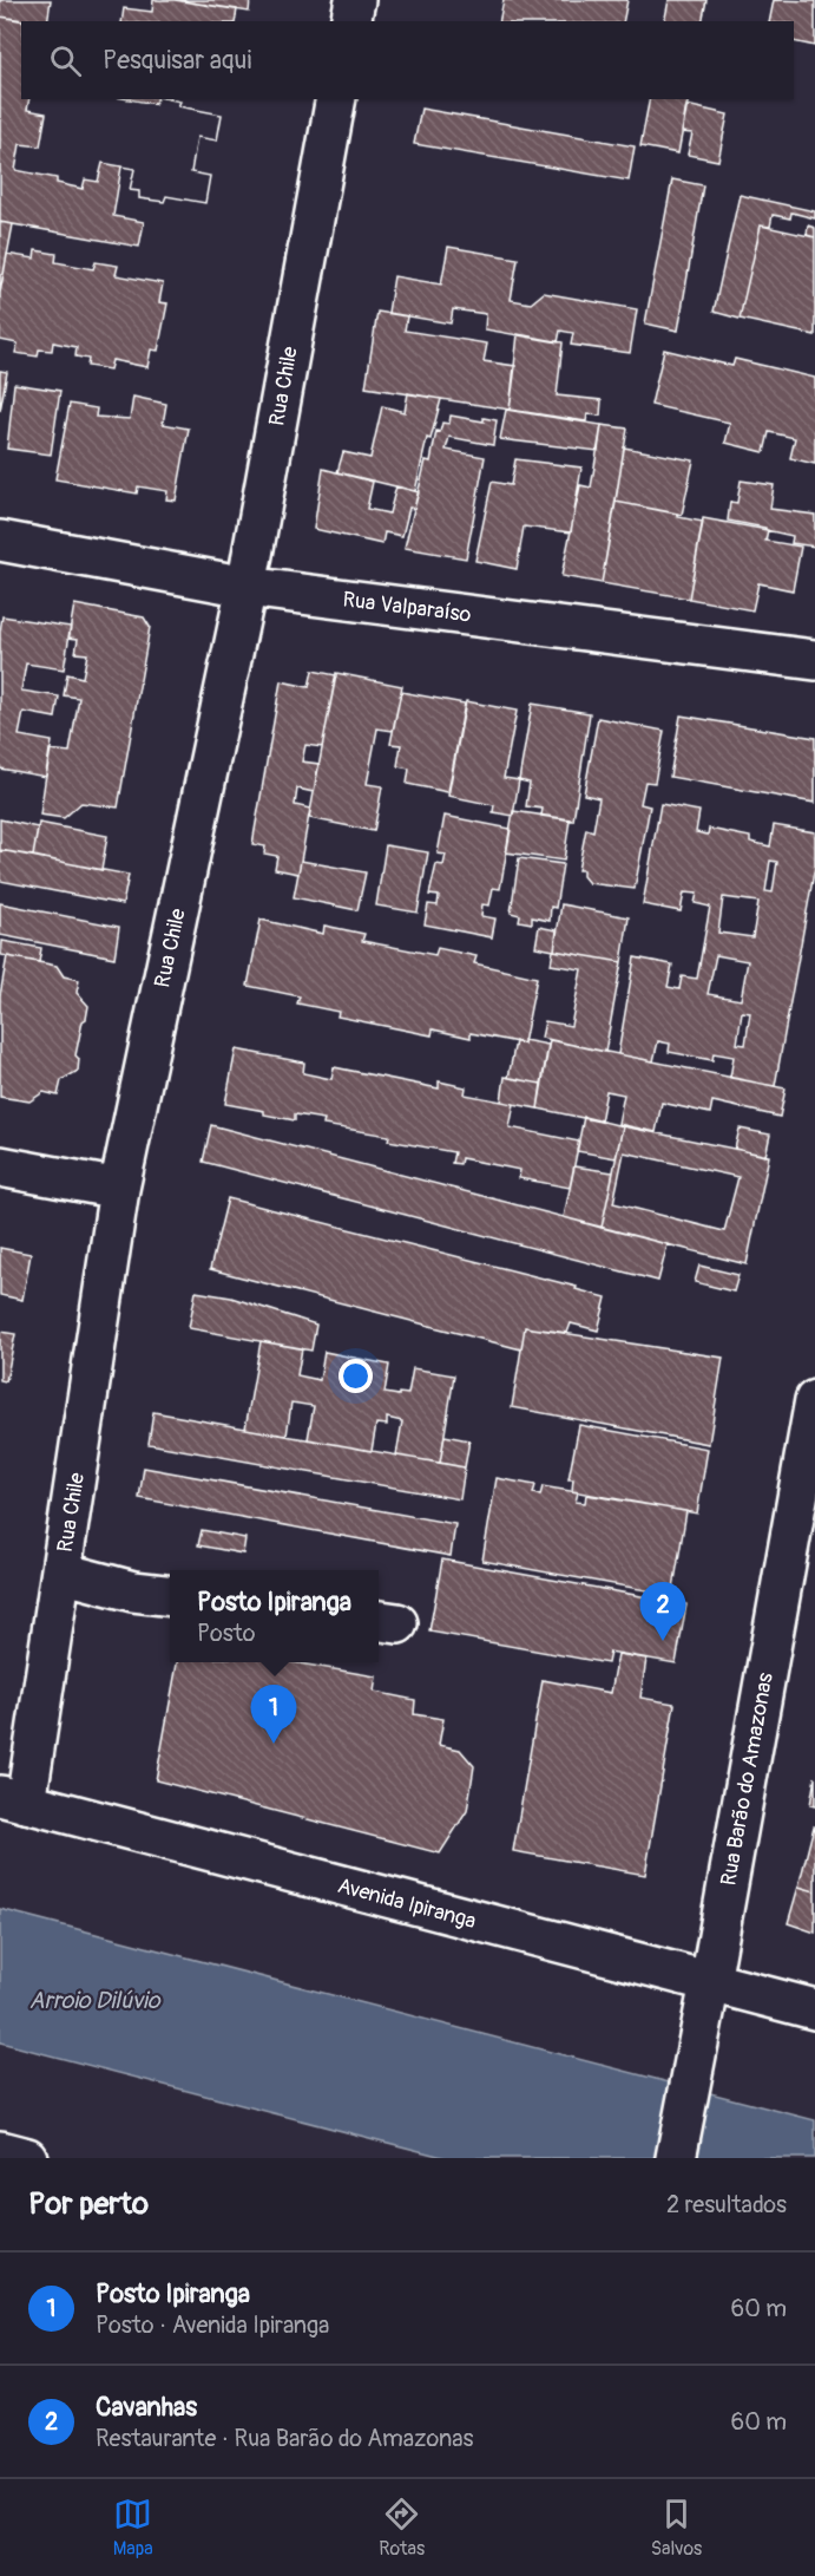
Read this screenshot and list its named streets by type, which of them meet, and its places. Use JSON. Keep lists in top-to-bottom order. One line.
{"streets":{"street":["Rua Chile","Rua Valparaíso","Rua Barão do Amazonas","Avenida Ipiranga"]},"crossings":[["Rua Chile","Rua Valparaíso"],["Rua Chile","Avenida Ipiranga"],["Rua Barão do Amazonas","Avenida Ipiranga"]],"water":["Arroio Dilúvio"],"page":{"search":"Pesquisar aqui","popup":["Posto Ipiranga","Posto"],"pins":["2","1"],"heading":["Por perto","2 resultados"],"list":[{"mark":"1","name":"Posto Ipiranga","note":"Posto · Avenida Ipiranga","value":"60 m"},{"mark":"2","name":"Cavanhas","note":"Restaurante · Rua Barão do Amazonas","value":"60 m"}],"nav":["Mapa","Rotas","Salvos"]}}
